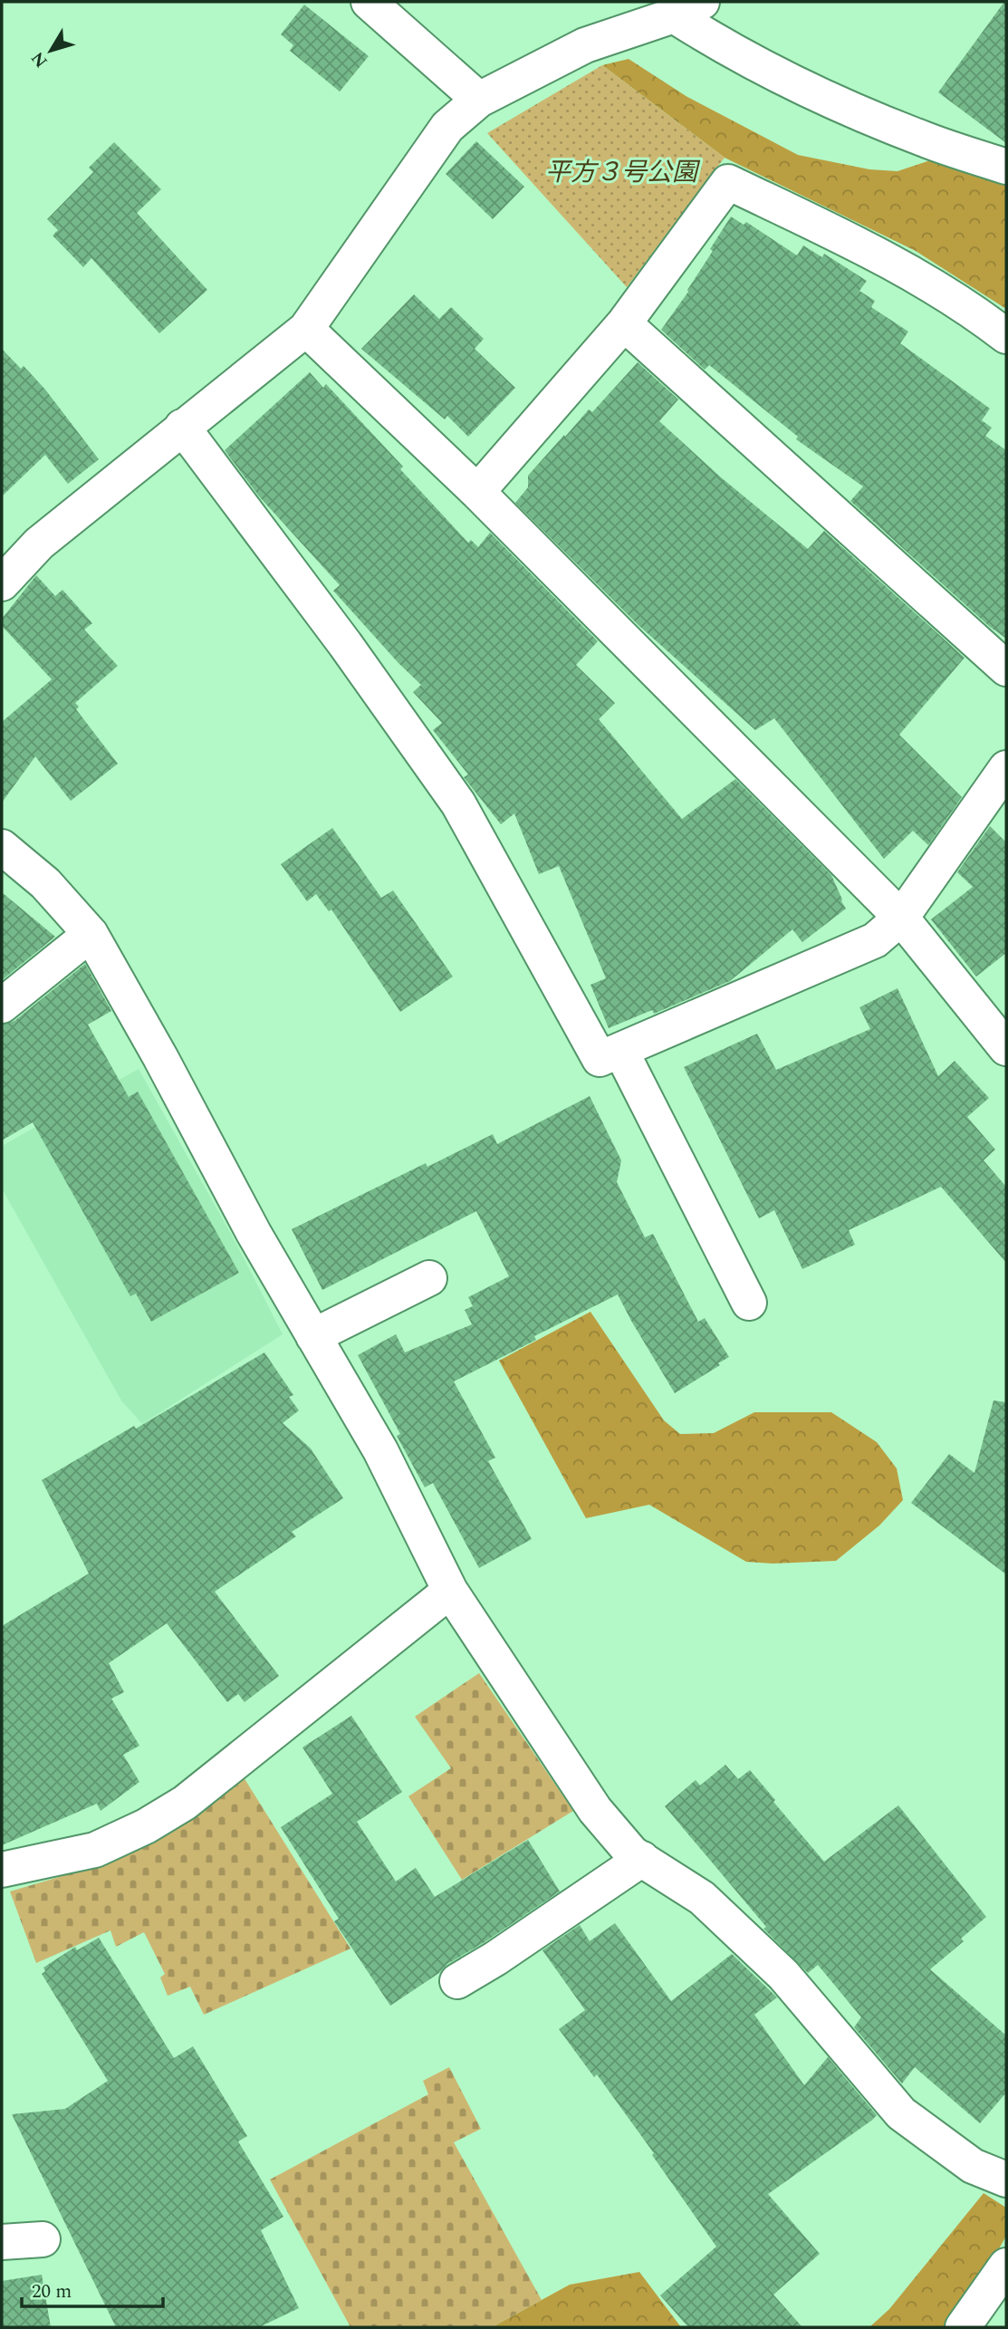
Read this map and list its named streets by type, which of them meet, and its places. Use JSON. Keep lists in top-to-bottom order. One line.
{"parks":["平方３号公園"],"scale_bar":"20 m","north":"bottom left"}
